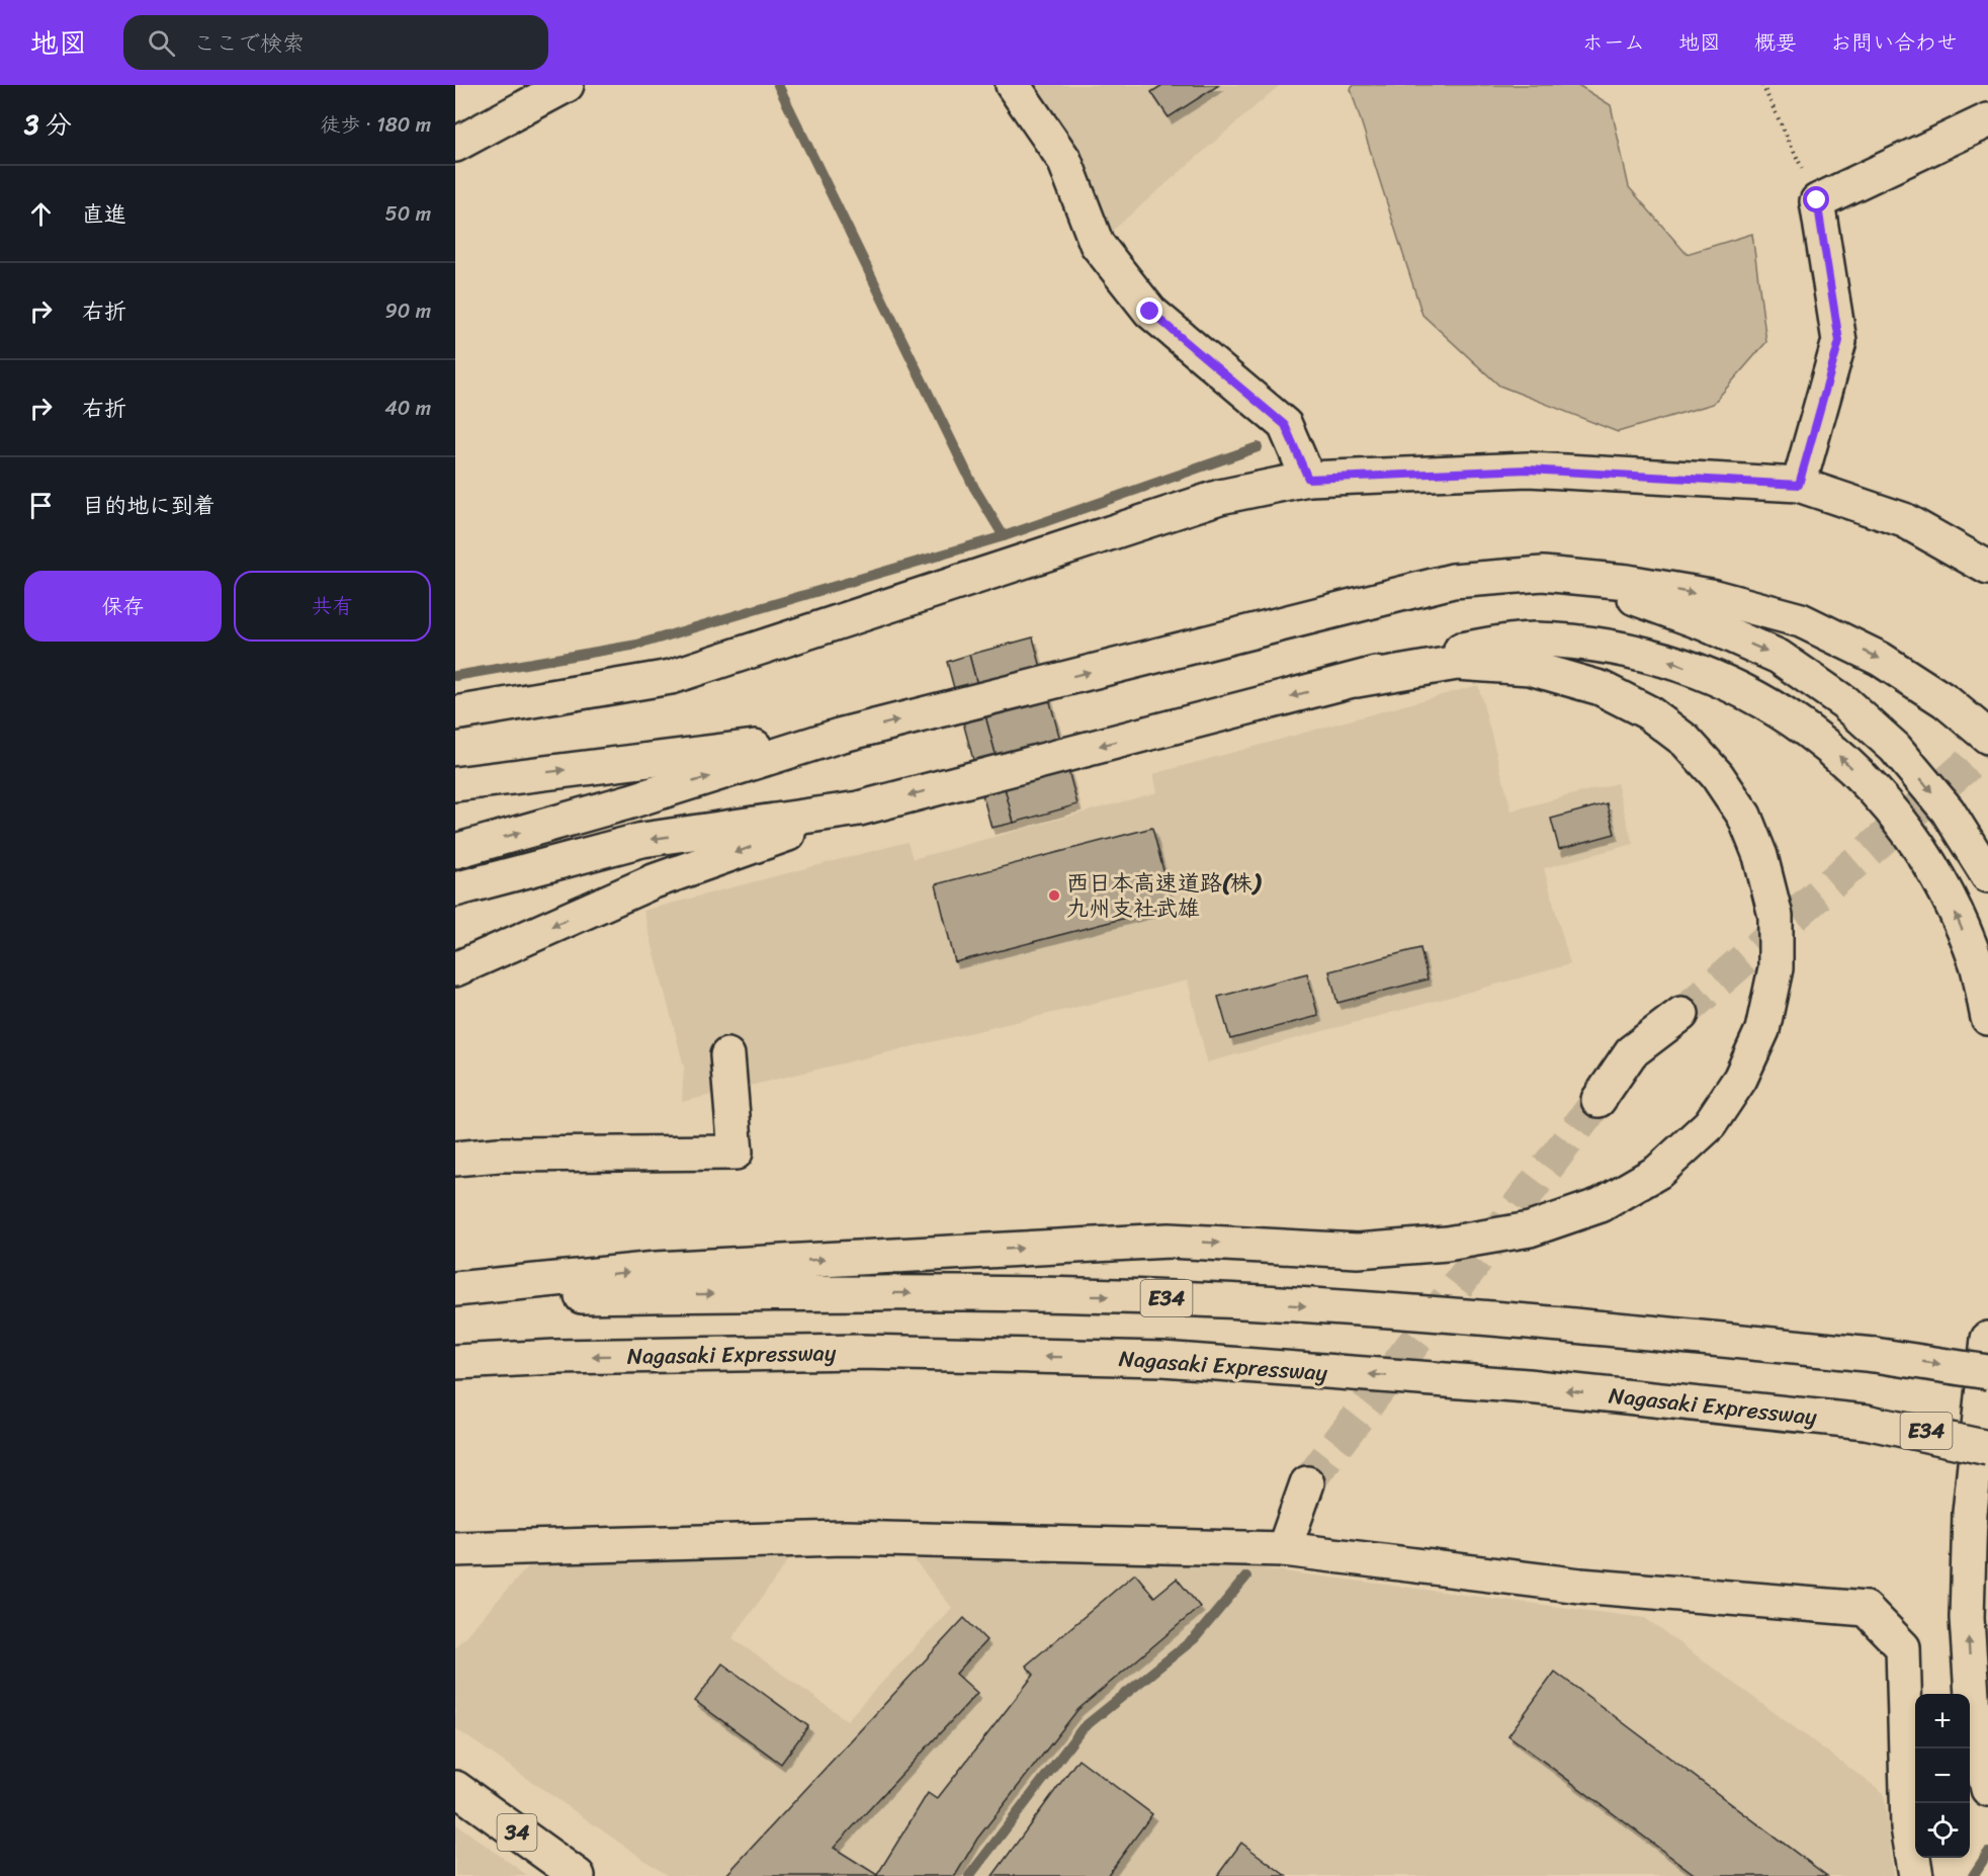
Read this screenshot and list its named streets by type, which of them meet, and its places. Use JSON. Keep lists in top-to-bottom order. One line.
{"streets":{"main road":["E34","Nagasaki Expressway","34"]},"places":["西日本高速道路(株) 九州支社武雄"],"page":{"header":"地図","search":"ここで検索","nav":["ホーム","地図","概要","お問い合わせ"],"heading":["3 分","徒歩 · 180 m"],"list":[["直進","50 m"],["右折","90 m"],["右折","40 m"],"目的地に到着"],"buttons":["保存","共有"],"map_buttons":["+","−"]}}
